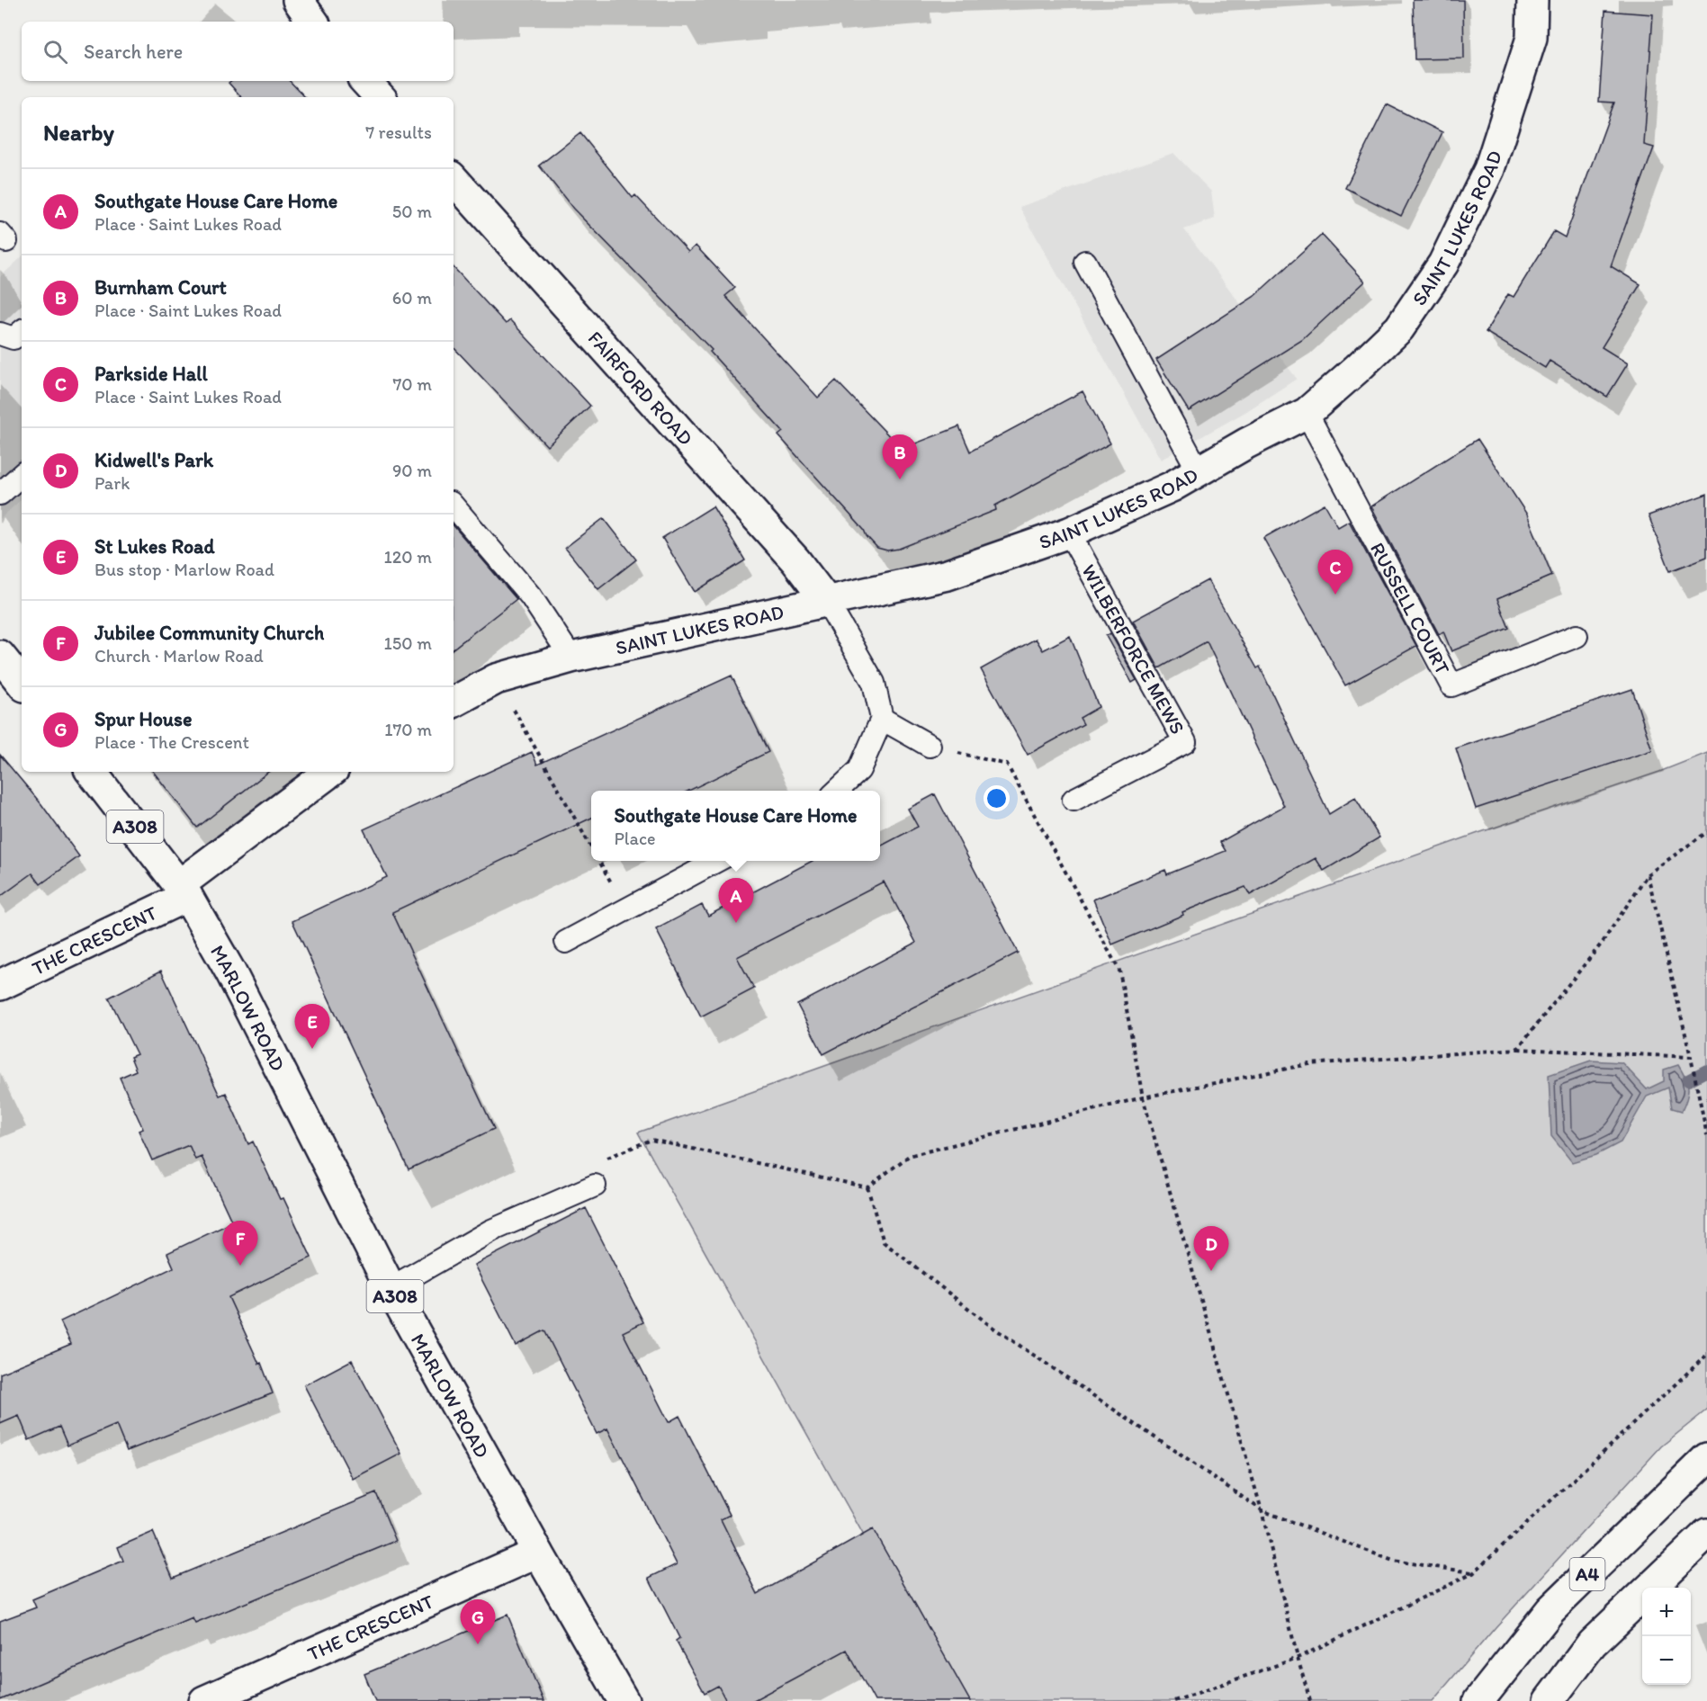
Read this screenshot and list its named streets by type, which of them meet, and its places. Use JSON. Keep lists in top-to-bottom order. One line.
{"streets":{"street":["SAINT LUKES ROAD","FAIRFORD ROAD","A308","THE CRESCENT","MARLOW ROAD","A4"],"lane":["RUSSELL COURT","WILBERFORCE MEWS"]},"crossings":[["SAINT LUKES ROAD","FAIRFORD ROAD"],["SAINT LUKES ROAD","RUSSELL COURT"],["SAINT LUKES ROAD","WILBERFORCE MEWS"],["A308","THE CRESCENT"],["A308","MARLOW ROAD"],["THE CRESCENT","MARLOW ROAD"]],"page":{"search":"Search here","heading":["Nearby","7 results"],"list":[{"mark":"A","name":"Southgate House Care Home","note":"Place · Saint Lukes Road","value":"50 m"},{"mark":"B","name":"Burnham Court","note":"Place · Saint Lukes Road","value":"60 m"},{"mark":"C","name":"Parkside Hall","note":"Place · Saint Lukes Road","value":"70 m"},{"mark":"D","name":"Kidwell's Park","note":"Park","value":"90 m"},{"mark":"E","name":"St Lukes Road","note":"Bus stop · Marlow Road","value":"120 m"},{"mark":"F","name":"Jubilee Community Church","note":"Church · Marlow Road","value":"150 m"},{"mark":"G","name":"Spur House","note":"Place · The Crescent","value":"170 m"}],"pins":["B","C","A","E","F","D","G"],"popup":["Southgate House Care Home","Place"],"map_buttons":["+","−"]}}
